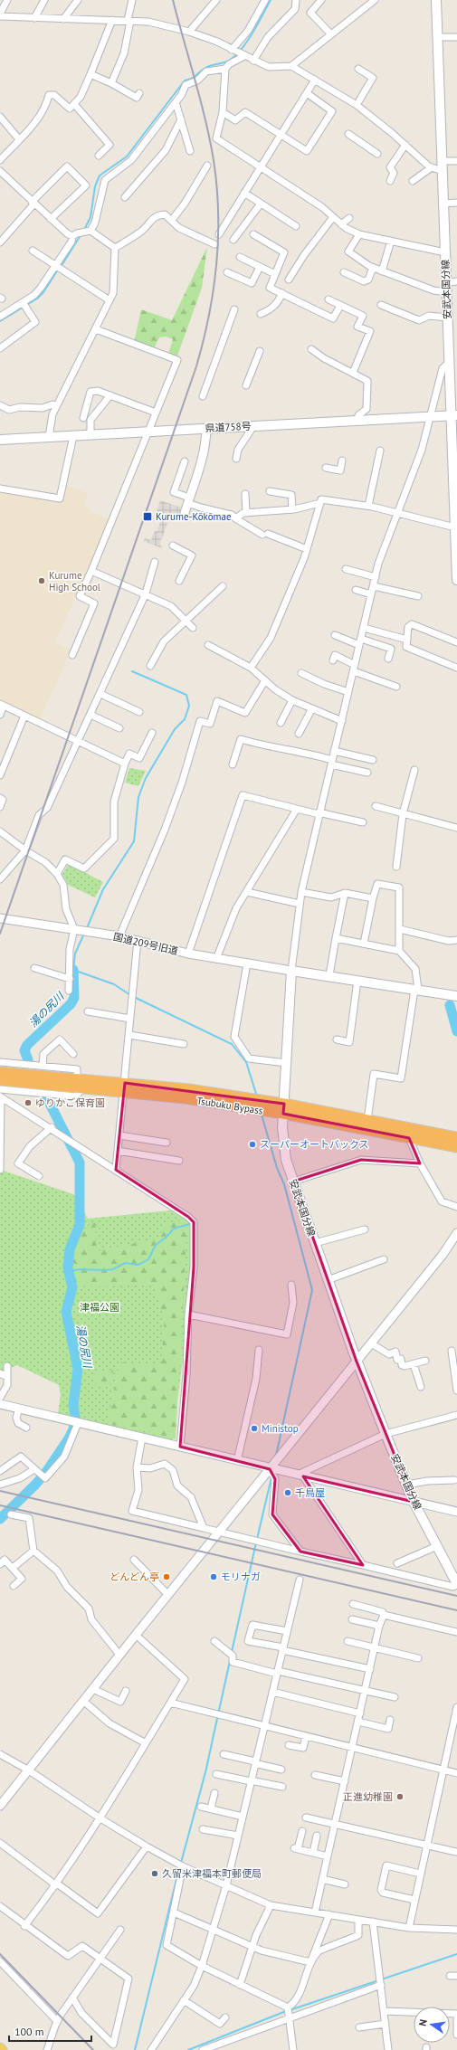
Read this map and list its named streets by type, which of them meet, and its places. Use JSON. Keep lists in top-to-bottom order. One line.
{"streets":{"highway":["Tsubuku Bypass"],"main road":["安武本国分線","県道758号"],"street":["国道209号旧道"]},"crossings":[["安武本国分線","県道758号"],["安武本国分線","国道209号旧道"],["安武本国分線","Tsubuku Bypass"]],"water":["湯の尻川"],"parks":["津福公園"],"places":{"transit":["Kurume-Kōkōmae"],"other":["Kurume High School","ゆりかご保育園","スーパーオートバックス","Ministop","千鳥屋","どんどん亭","モリナガ","正進幼稚園","久留米津福本町郵便局"]},"scale_bar":"100 m","north":"left"}
